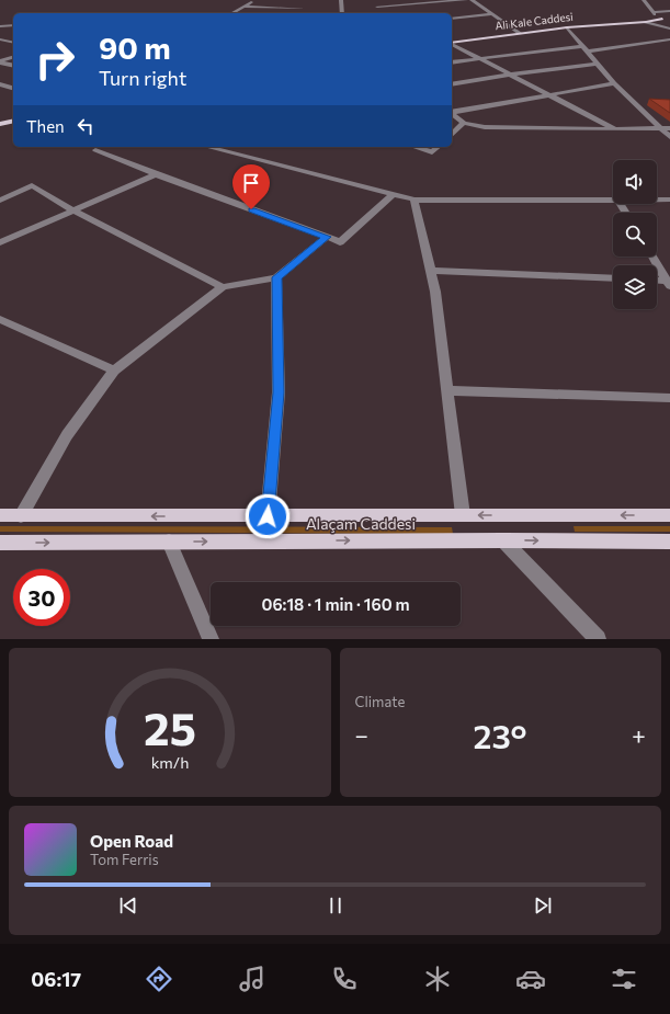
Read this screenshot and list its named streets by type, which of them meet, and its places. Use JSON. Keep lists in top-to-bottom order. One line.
{"streets":{"main road":["Ali Kale Caddesi","Alaçam Caddesi"]},"page":{"turn":["90 m","Turn right"],"then":"Then","limit":"30","trip":"06:18 · 1 min · 160 m","tile":"Climate","heat":["−","23°","+"],"song":["Open Road","Tom Ferris"],"tabs":"06:17","gauge":["25","km/h"]}}
